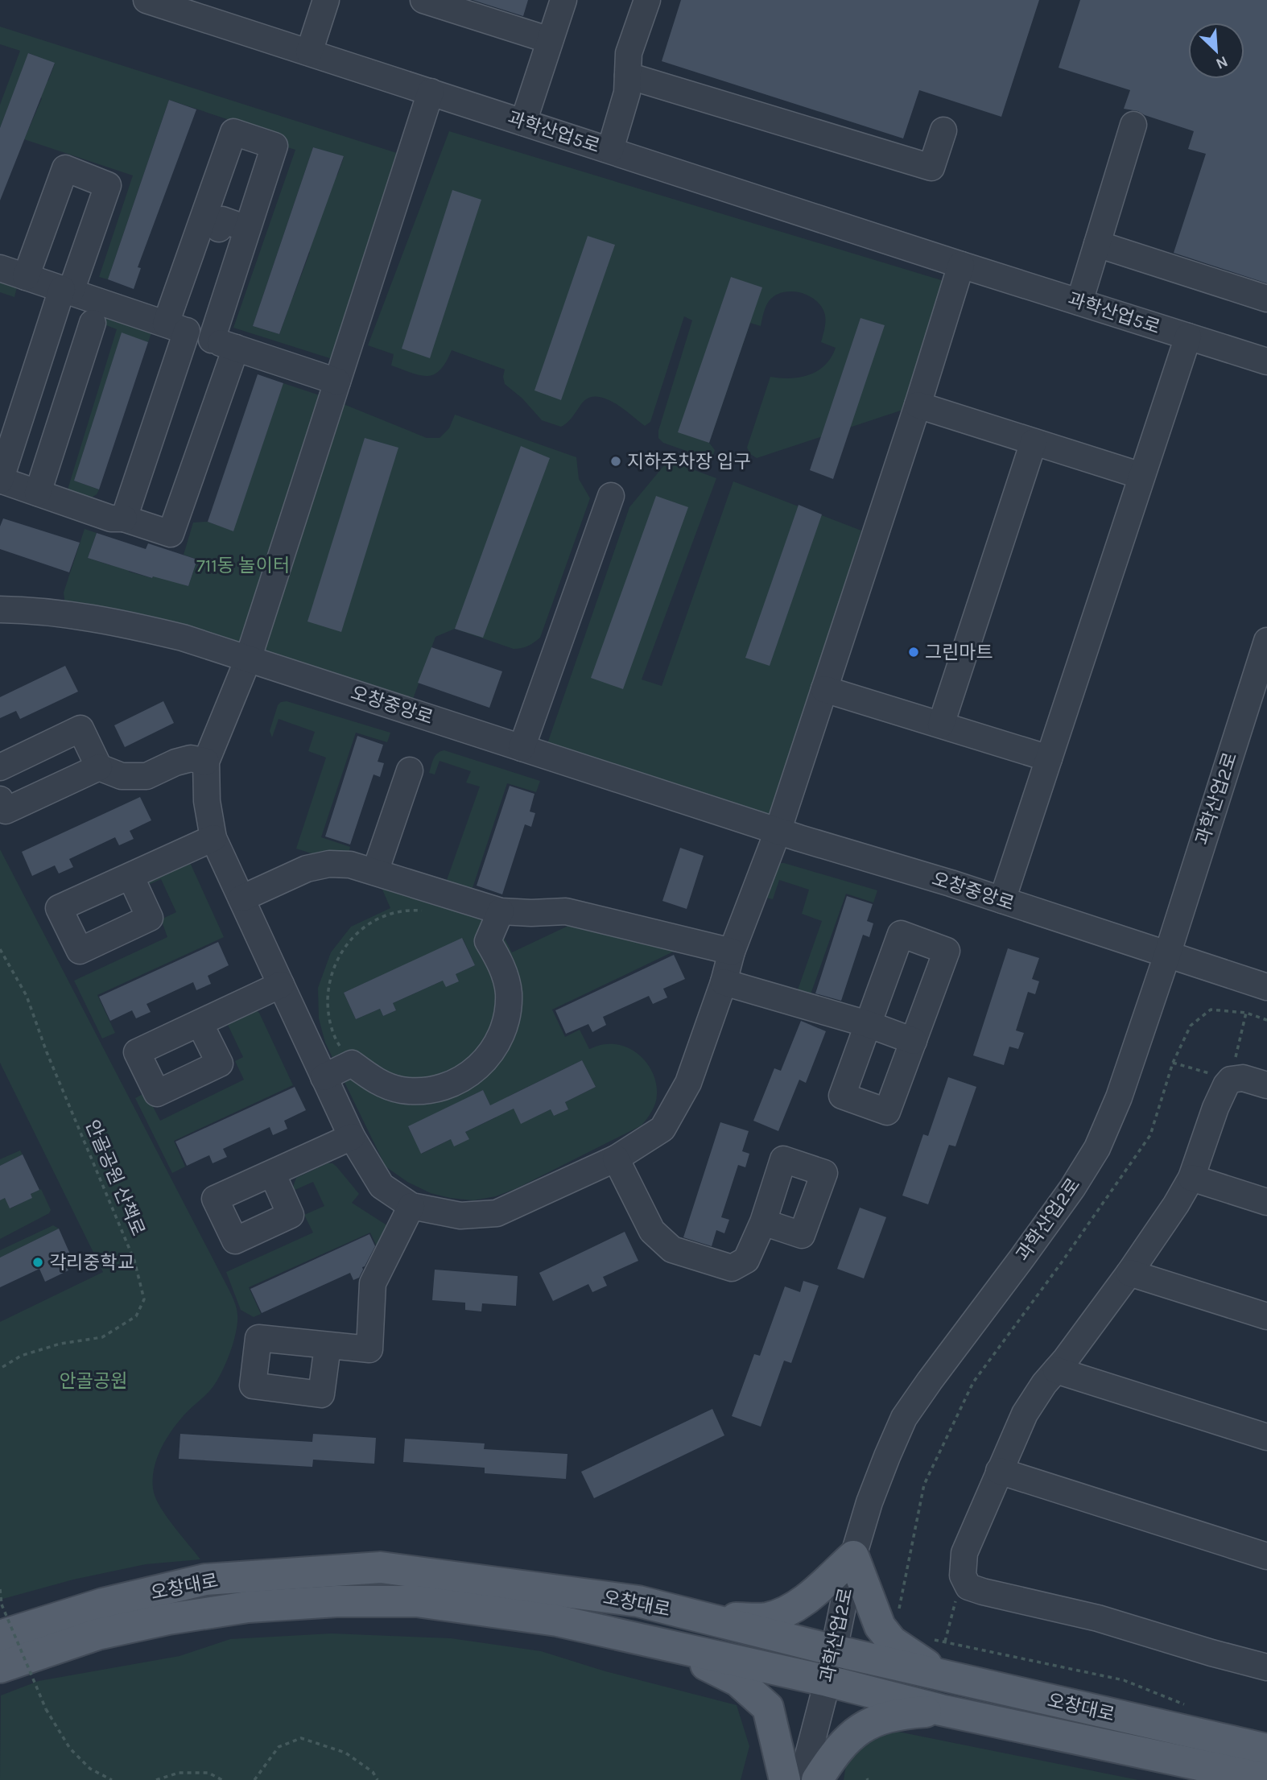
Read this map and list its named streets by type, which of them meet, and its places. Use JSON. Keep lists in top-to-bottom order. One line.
{"streets":{"main road":["오창대로"],"street":["과학산업5로","오창중앙로","과학산업2로"],"path":["안골공원 산책로"]},"crossings":[["오창중앙로","과학산업2로"],["과학산업2로","오창대로"]],"parks":["711동 놀이터","안골공원"],"places":["지하주차장 입구","그린마트","각리중학교"],"north":"bottom right"}
